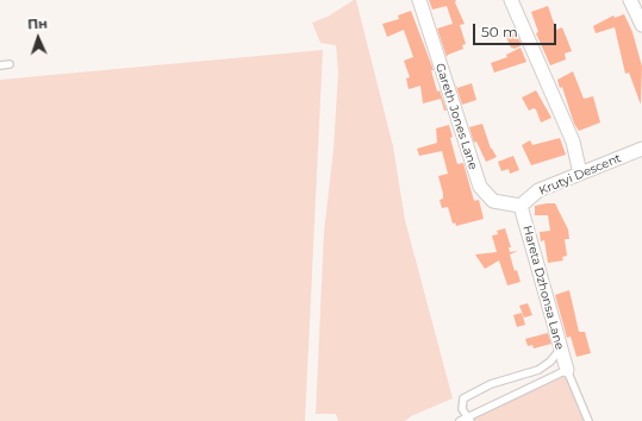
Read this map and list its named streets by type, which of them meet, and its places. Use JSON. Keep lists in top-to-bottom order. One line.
{"streets":{"street":["Gareth Jones Lane","Krutyi Descent","Hareta Dzhonsa Lane"]},"crossings":[["Gareth Jones Lane","Krutyi Descent"],["Gareth Jones Lane","Hareta Dzhonsa Lane"],["Krutyi Descent","Hareta Dzhonsa Lane"]],"scale_bar":"50 m","north":"top"}
